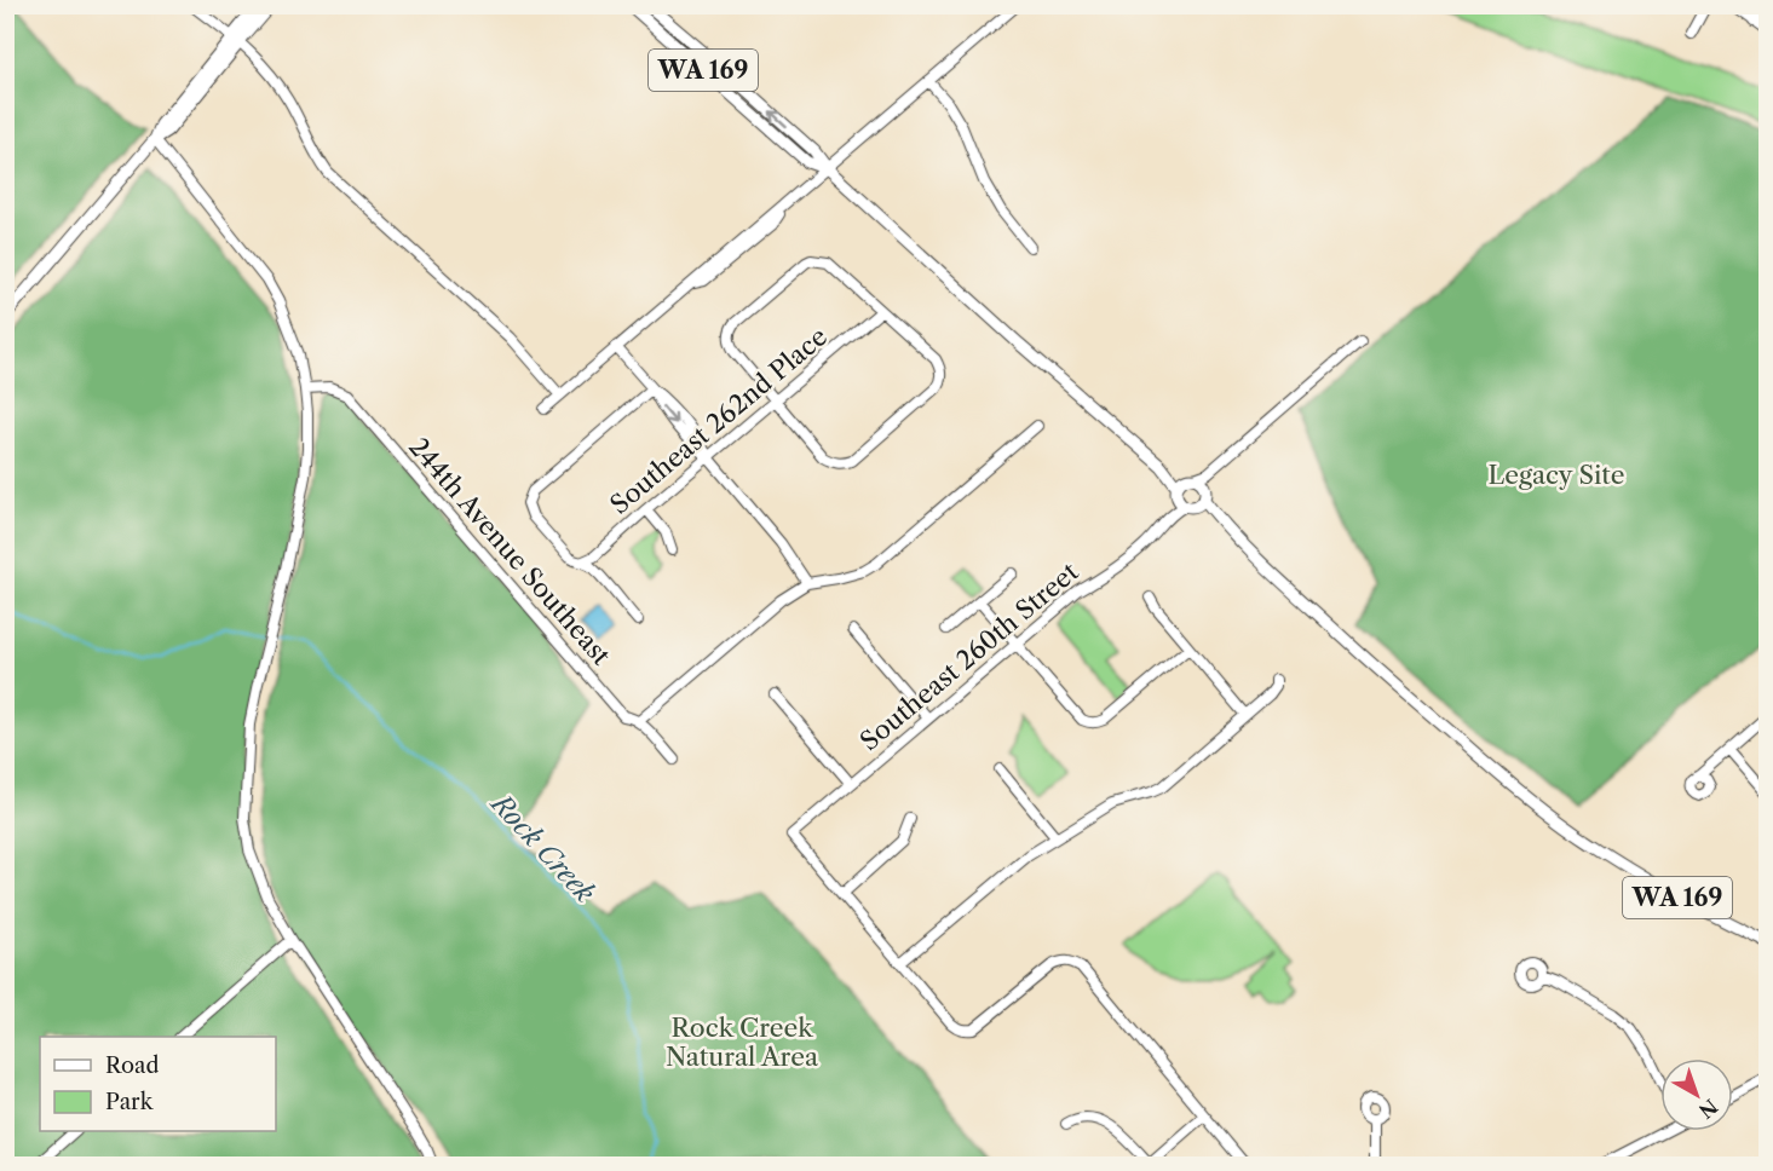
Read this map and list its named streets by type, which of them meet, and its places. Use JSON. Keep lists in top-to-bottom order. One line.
{"streets":{"main road":["WA 169"],"street":["Southeast 262nd Place","244th Avenue Southeast","Southeast 260th Street"]},"water":["Rock Creek"],"parks":["Legacy Site","Rock Creek Natural Area"],"legend":["Road","Park"],"north":"bottom right"}
